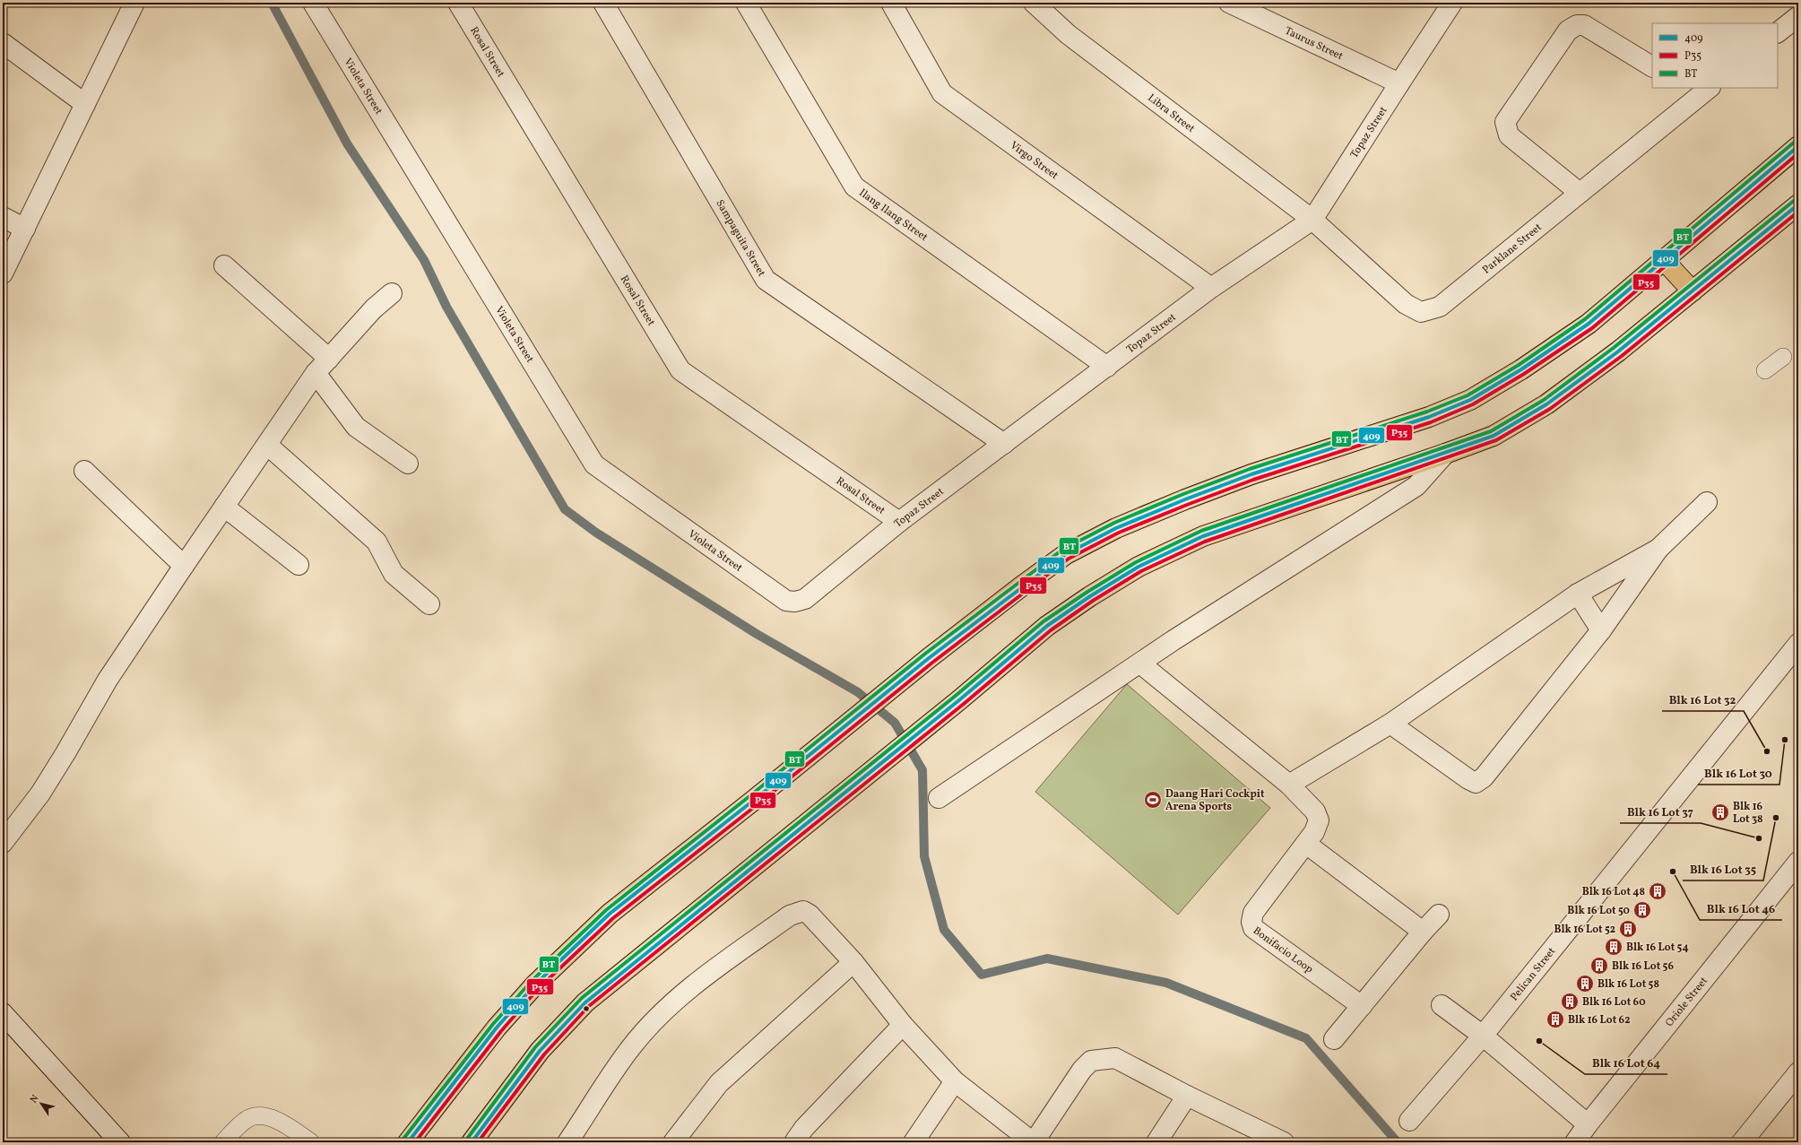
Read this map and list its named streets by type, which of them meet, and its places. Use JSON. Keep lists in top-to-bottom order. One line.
{"streets":{"street":["Taurus Street","Rosal Street","Violeta Street","Libra Street","Topaz Street","Virgo Street","Ilang Ilang Street","Sampaguita Street","Parklane Street","Bonifacio Loop","Pelican Street","Oriole Street"]},"crossings":[["Taurus Street","Topaz Street"],["Rosal Street","Topaz Street"],["Violeta Street","Topaz Street"],["Libra Street","Topaz Street"],["Libra Street","Parklane Street"],["Topaz Street","Virgo Street"],["Topaz Street","Ilang Ilang Street"],["Topaz Street","Sampaguita Street"],["Topaz Street","Parklane Street"]],"places":{"other":["Blk 16 Lot 30","Blk 16 Lot 32","Blk 16 Lot 35","Blk 16 Lot 37","Blk 16 Lot 46","Blk 16 Lot 64"],"sports":["Daang Hari Cockpit Arena Sports"],"building":["Blk 16 Lot 38","Blk 16 Lot 48","Blk 16 Lot 50","Blk 16 Lot 52","Blk 16 Lot 54","Blk 16 Lot 56","Blk 16 Lot 58","Blk 16 Lot 60","Blk 16 Lot 62"]},"lines":["transit line BT","transit line 409","transit line P35"],"legend":["409","P35","BT"],"north":"top left"}
